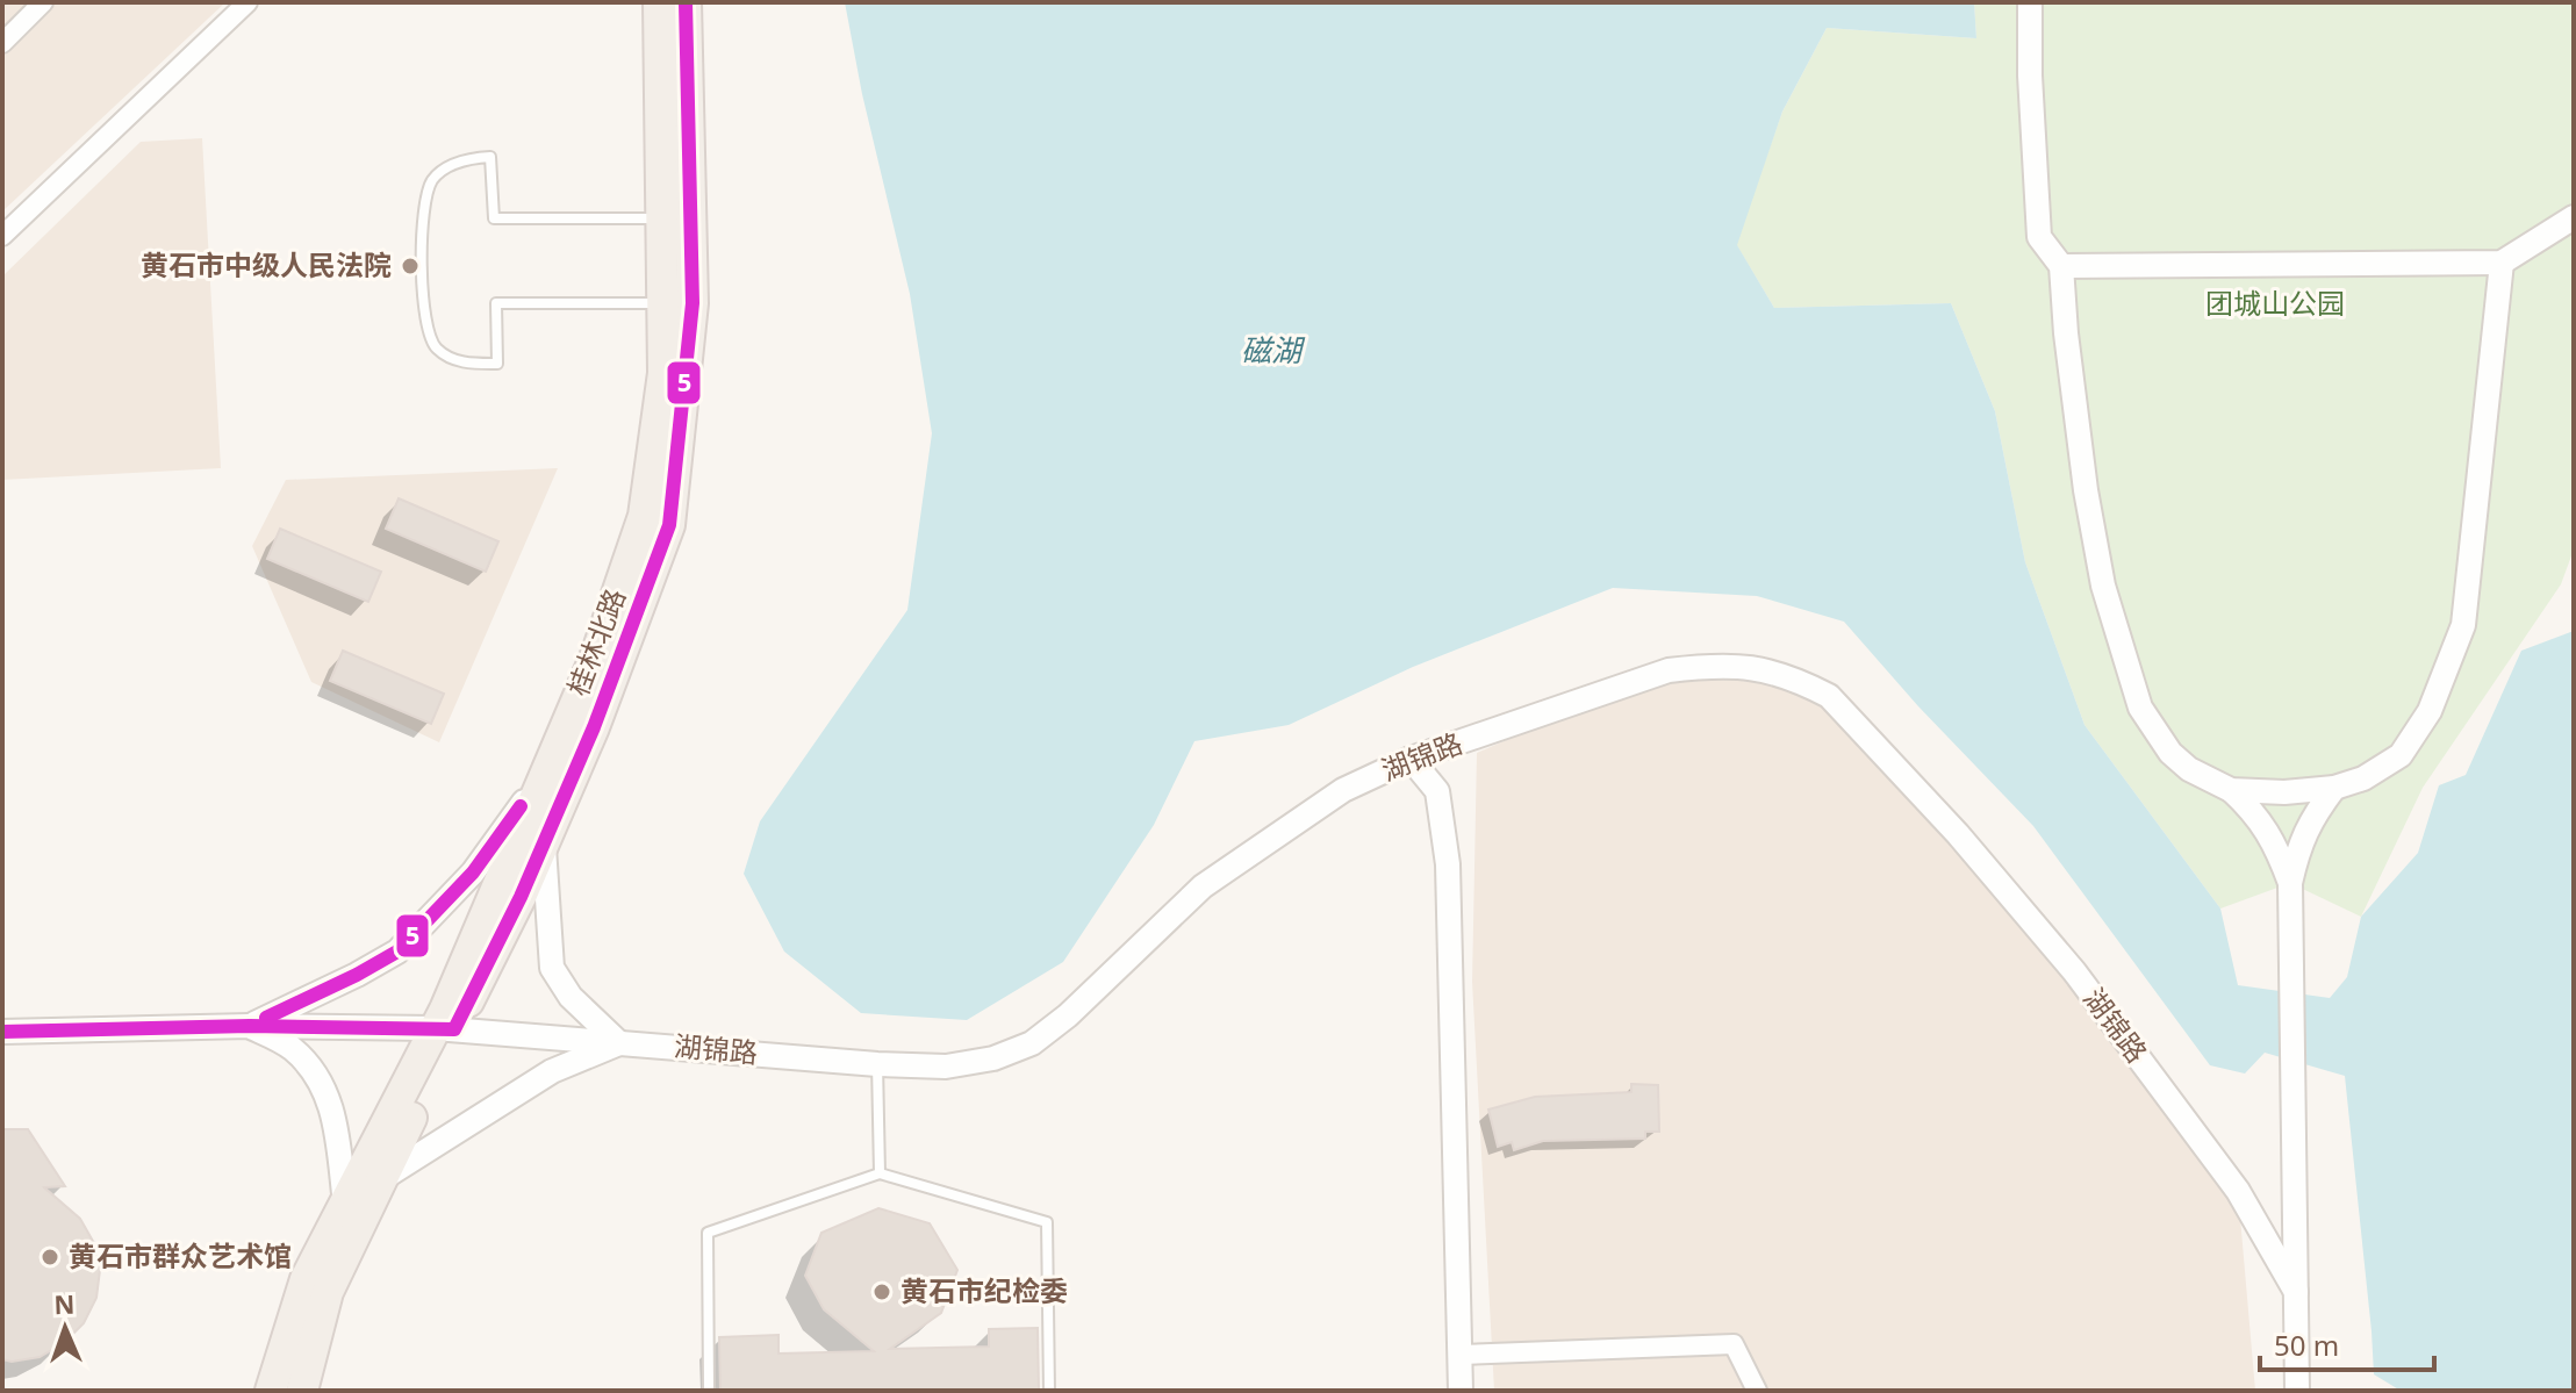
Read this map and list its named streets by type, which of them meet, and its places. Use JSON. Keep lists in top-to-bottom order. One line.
{"streets":{"main road":["桂林北路"],"street":["湖锦路"]},"crossings":[["桂林北路","湖锦路"]],"water":["磁湖"],"parks":["团城山公园"],"places":["黄石市中级人民法院","黄石市群众艺术馆","黄石市纪检委"],"lines":["transit line 5"],"scale_bar":"50 m","north":"top"}
